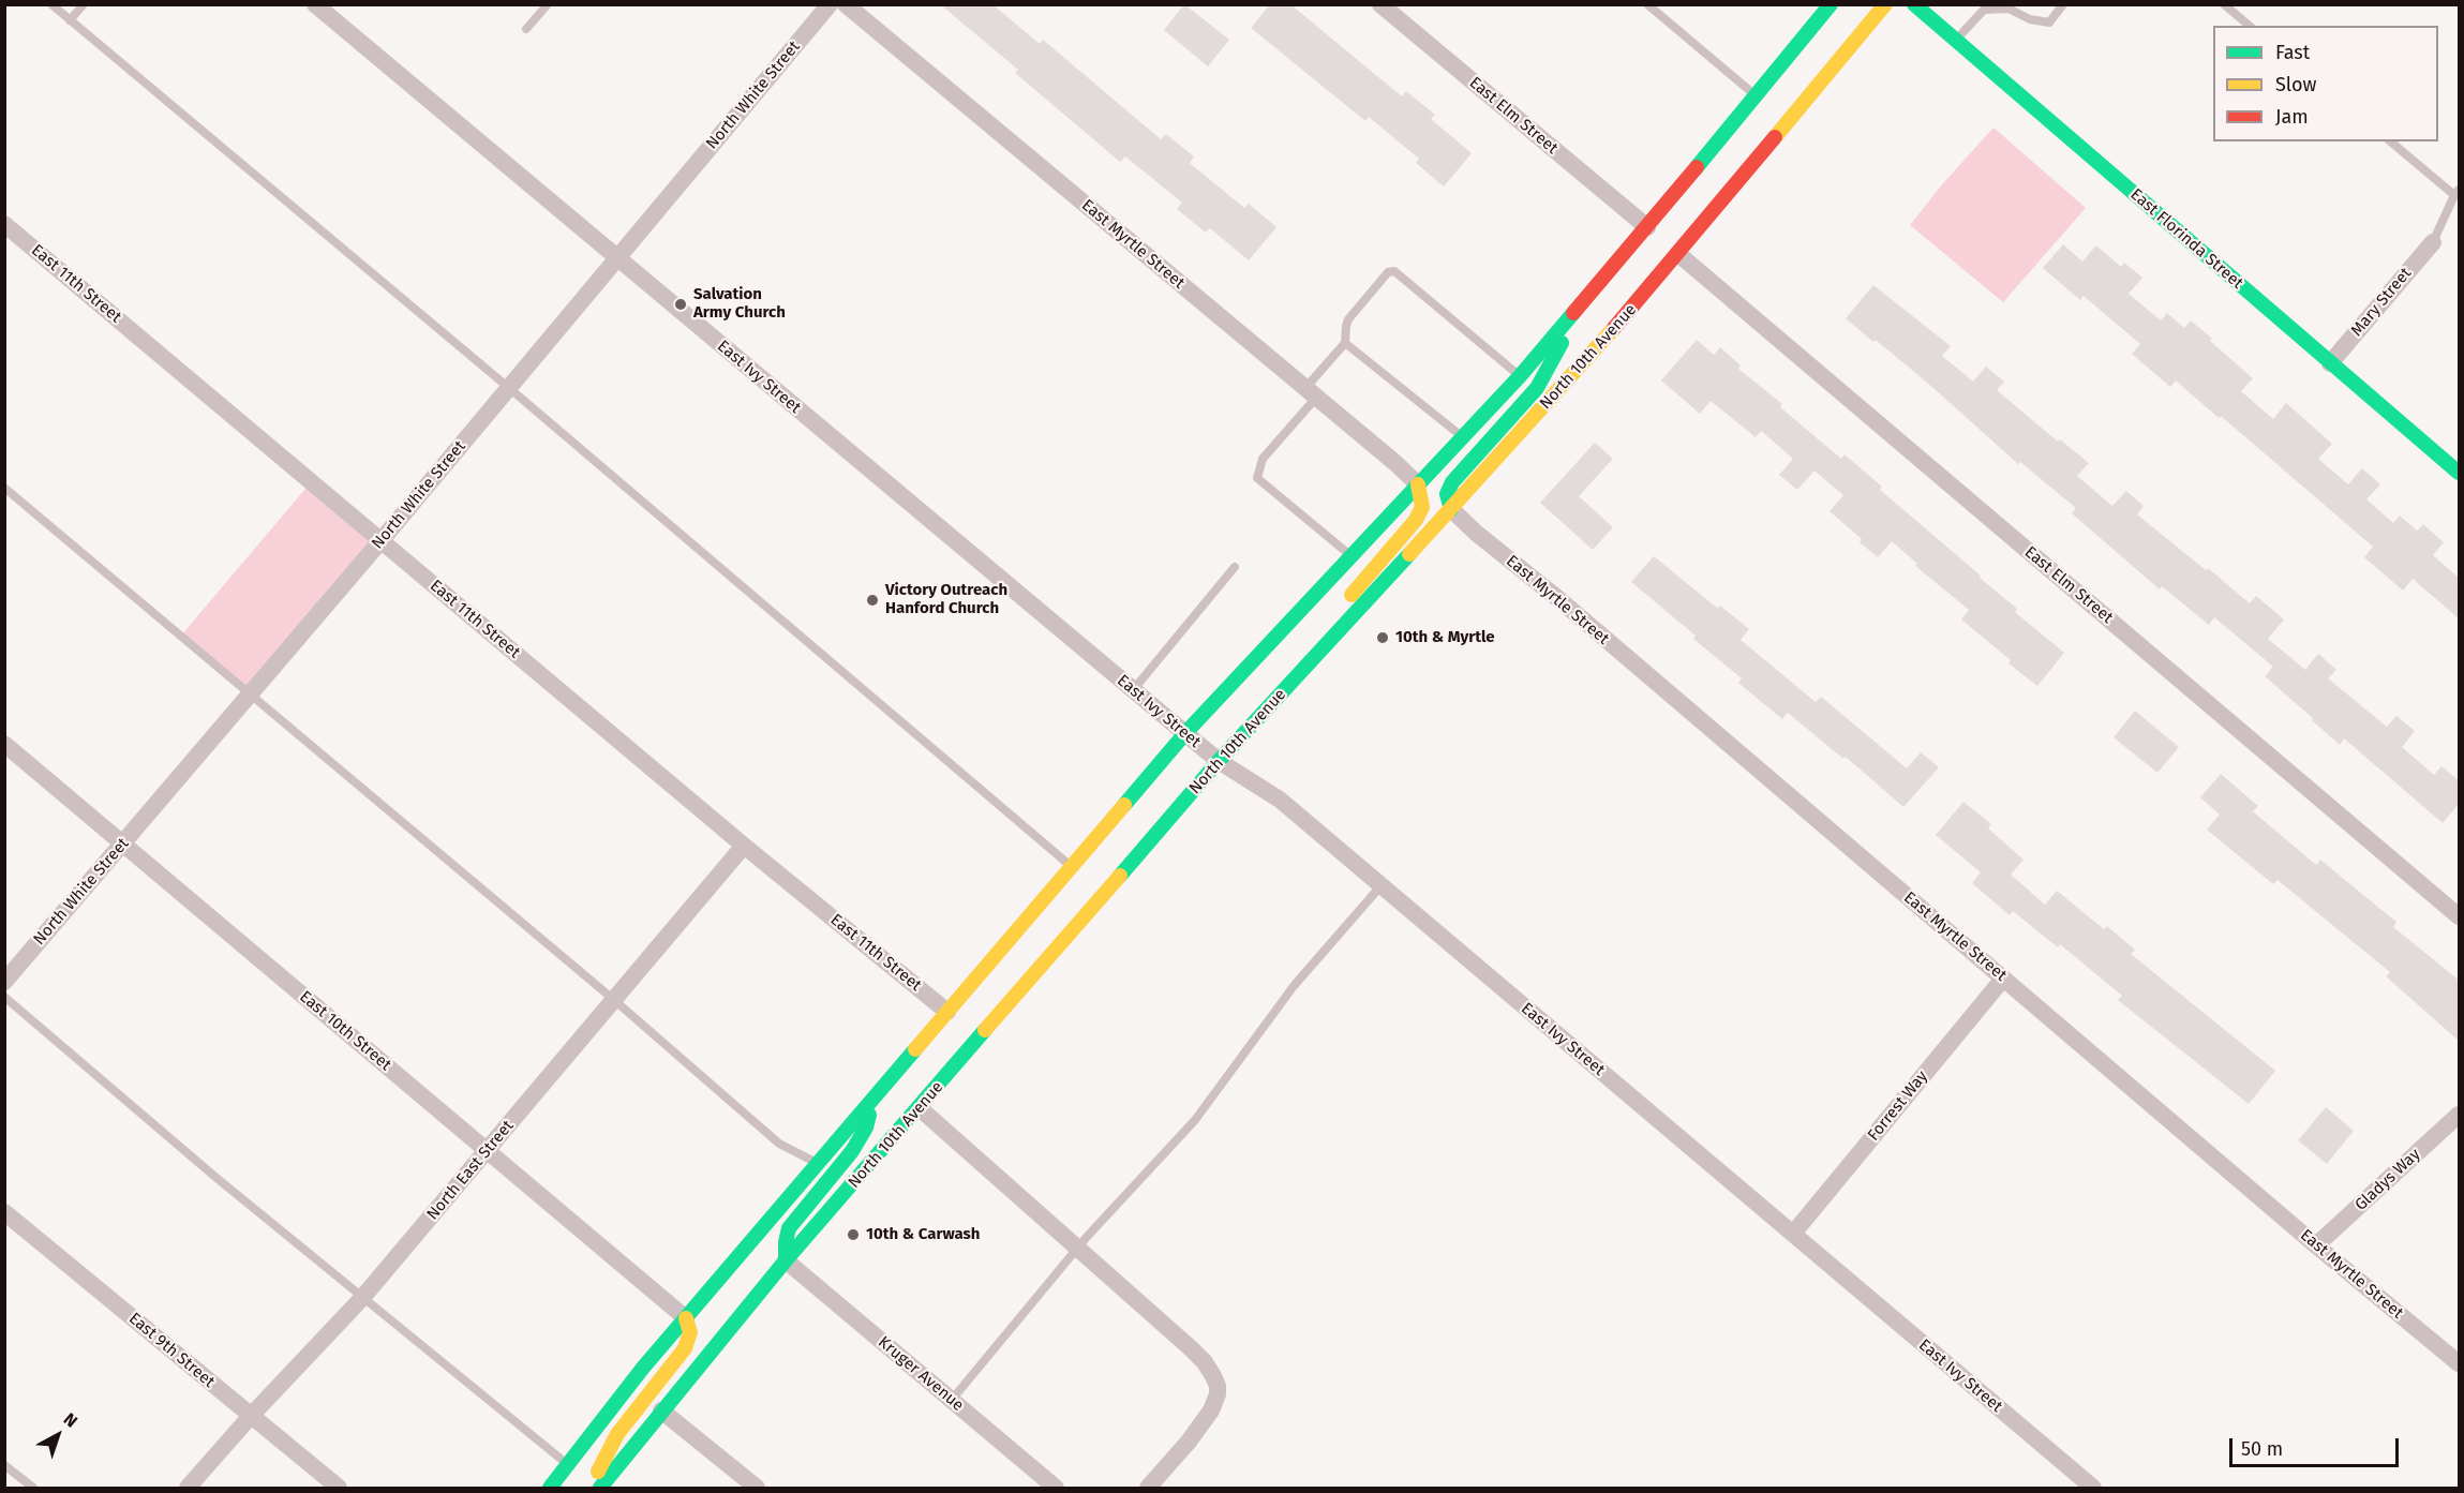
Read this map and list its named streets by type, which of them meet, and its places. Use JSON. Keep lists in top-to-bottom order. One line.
{"streets":{"main road":["East Florinda Street","North 10th Avenue"],"street":["North White Street","East Elm Street","East Myrtle Street","East 11th Street","Mary Street","East Ivy Street","East 10th Street","Forrest Way","North East Street","Gladys Way","East 9th Street","Kruger Avenue"]},"crossings":[["North White Street","East 11th Street"],["North White Street","East Ivy Street"],["North White Street","East 10th Street"],["East Elm Street","North 10th Avenue"],["East Florinda Street","Mary Street"],["East Myrtle Street","North 10th Avenue"],["East Myrtle Street","Forrest Way"],["East Myrtle Street","Gladys Way"],["East 11th Street","North East Street"],["North 10th Avenue","East Ivy Street"],["North 10th Avenue","Kruger Avenue"],["East Ivy Street","Forrest Way"],["East 10th Street","North East Street"],["North East Street","East 9th Street"]],"places":["Salvation Army Church","Victory Outreach Hanford Church","10th & Myrtle","10th & Carwash"],"legend":["Fast","Slow","Jam"],"scale_bar":"50 m","north":"top right"}
